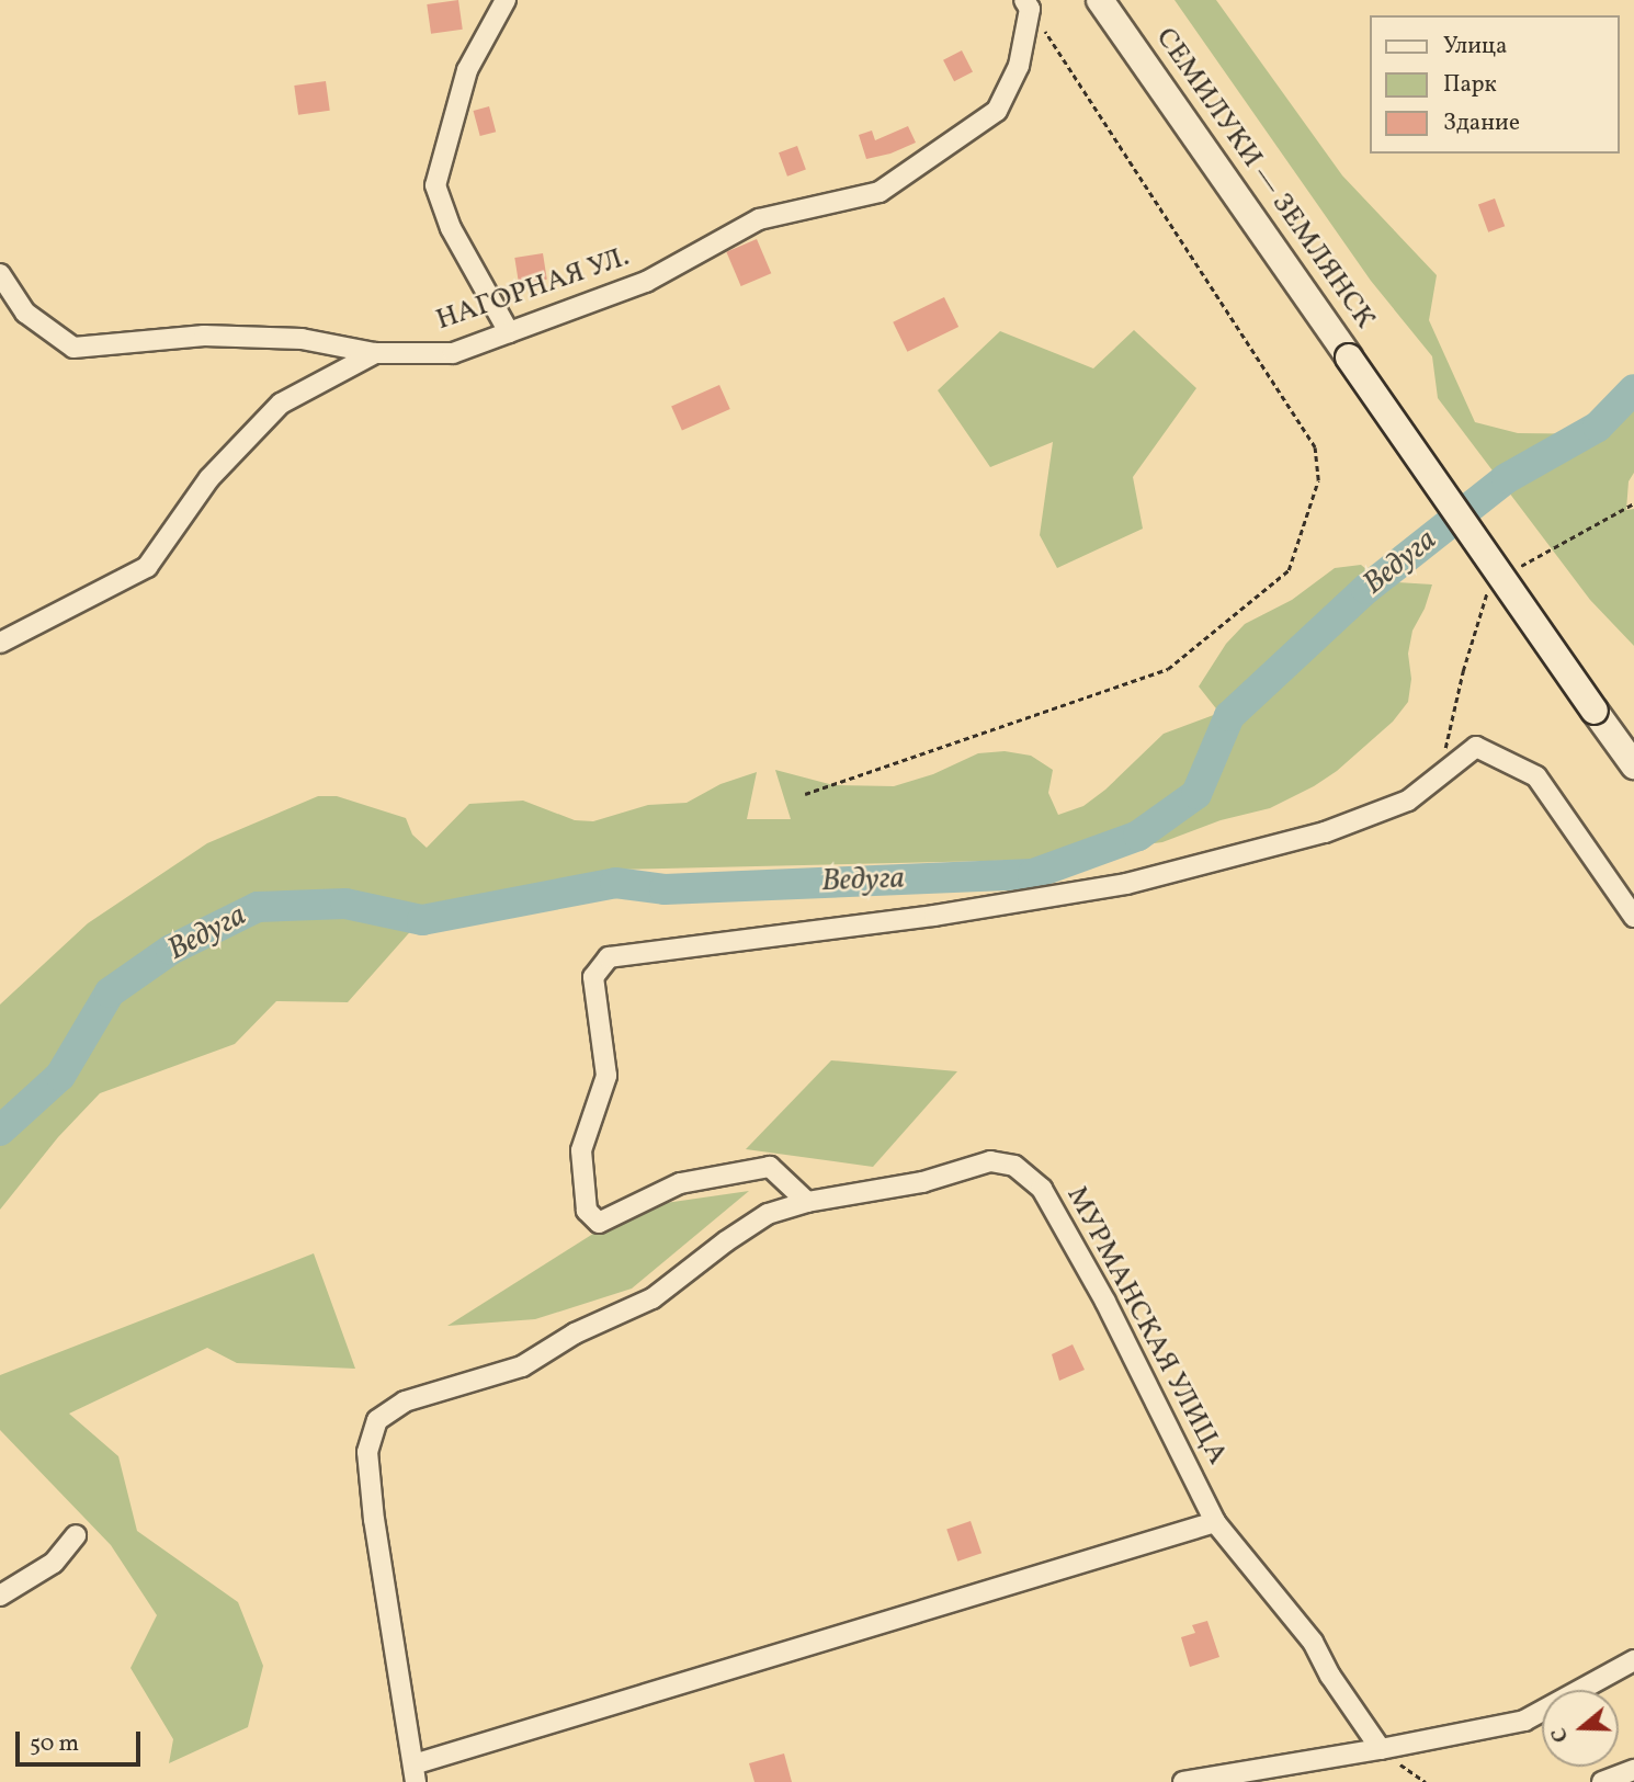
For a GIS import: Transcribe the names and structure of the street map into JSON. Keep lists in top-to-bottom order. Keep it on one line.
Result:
{"streets":{"main road":["СЕМИЛУКИ — ЗЕМЛЯНСК"],"street":["НАГОРНАЯ УЛ.","МУРМАНСКАЯ УЛИЦА"]},"water":["Ведуга"],"legend":["Улица","Парк","Здание"],"scale_bar":"50 m","north":"left"}
